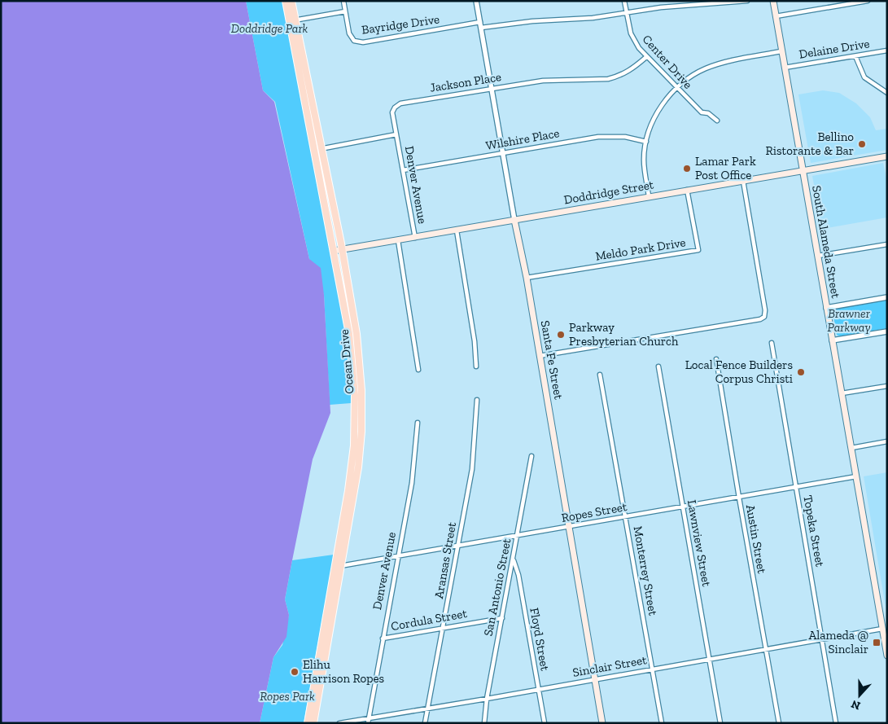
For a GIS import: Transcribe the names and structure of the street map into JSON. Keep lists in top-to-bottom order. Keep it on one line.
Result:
{"streets":{"main road":["Doddridge Street","South Alameda Street","Santa Fe Street","Ocean Drive"],"street":["Bayridge Drive","Delaine Drive","Center Drive","Jackson Place","Wilshire Place","Denver Avenue","Meldo Park Drive","Ropes Street","Topeka Street","Austin Street","Lawnview Street","Aransas Street","Monterrey Street","San Antonio Street","Cordula Street","Floyd Street","Sinclair Street"]},"crossings":[["Bayridge Drive","Center Drive"],["Bayridge Drive","Santa Fe Street"],["Delaine Drive","Center Drive"],["Delaine Drive","Wilshire Place"],["Delaine Drive","Doddridge Street"],["Delaine Drive","South Alameda Street"],["Center Drive","Jackson Place"],["Jackson Place","Denver Avenue"],["Jackson Place","Santa Fe Street"],["Wilshire Place","Denver Avenue"],["Wilshire Place","Santa Fe Street"],["Denver Avenue","Doddridge Street"],["Denver Avenue","Ropes Street"],["Denver Avenue","Cordula Street"],["Denver Avenue","Sinclair Street"],["Doddridge Street","South Alameda Street"],["Doddridge Street","Meldo Park Drive"],["Doddridge Street","Santa Fe Street"],["Doddridge Street","Ocean Drive"],["South Alameda Street","Ropes Street"],["South Alameda Street","Sinclair Street"],["Meldo Park Drive","Santa Fe Street"],["Santa Fe Street","Ropes Street"],["Santa Fe Street","Sinclair Street"],["Ocean Drive","Ropes Street"],["Ropes Street","Topeka Street"],["Ropes Street","Austin Street"],["Ropes Street","Lawnview Street"],["Ropes Street","Aransas Street"],["Ropes Street","Monterrey Street"],["Ropes Street","San Antonio Street"],["Topeka Street","Sinclair Street"],["Austin Street","Sinclair Street"],["Lawnview Street","Sinclair Street"],["Aransas Street","Cordula Street"],["Aransas Street","Sinclair Street"],["Monterrey Street","Sinclair Street"],["San Antonio Street","Cordula Street"],["San Antonio Street","Floyd Street"],["San Antonio Street","Sinclair Street"],["Floyd Street","Sinclair Street"]],"parks":["Doddridge Park","Brawner Parkway","Ropes Park"],"places":{"other":["Bellino Ristorante & Bar","Lamar Park Post Office","Parkway Presbyterian Church","Local Fence Builders Corpus Christi","Elihu Harrison Ropes"],"transit":["Alameda @ Sinclair"]},"north":"bottom"}
